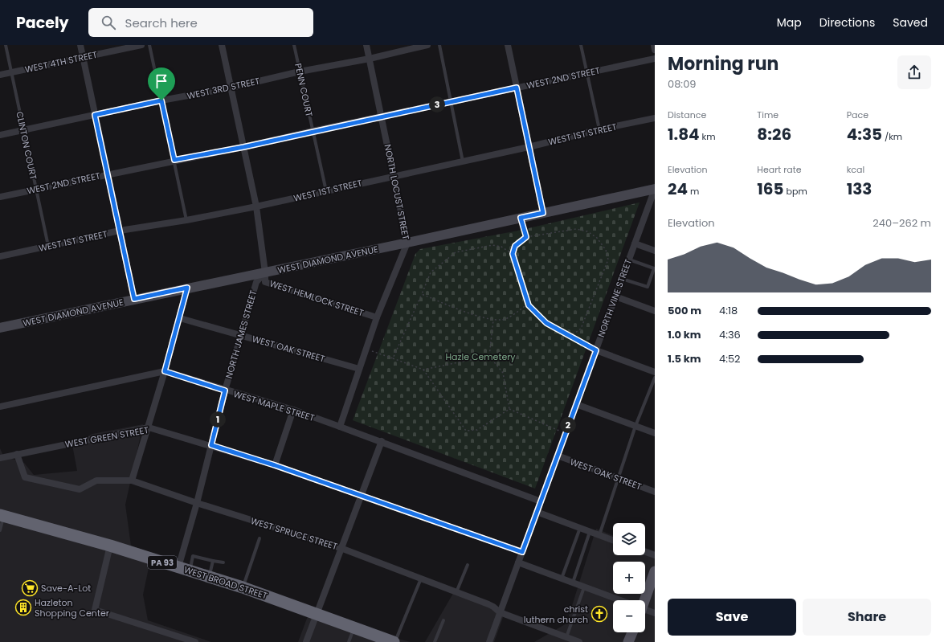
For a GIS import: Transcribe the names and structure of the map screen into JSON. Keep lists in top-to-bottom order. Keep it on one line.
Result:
{"streets":{"highway":["PA 93","WEST BROAD STREET"],"street":["WEST 4TH STREET","WEST 2ND STREET","WEST 3RD STREET","WEST 1ST STREET","NORTH LOCUST STREET","WEST DIAMOND AVENUE","WEST HEMLOCK STREET","NORTH VINE STREET","NORTH JAMES STREET","WEST OAK STREET","WEST MAPLE STREET","WEST GREEN STREET","WEST SPRUCE STREET"],"lane":["PENN COURT","CLINTON COURT"]},"crossings":[["WEST 4TH STREET","CLINTON COURT"],["WEST 2ND STREET","PENN COURT"],["WEST 2ND STREET","CLINTON COURT"],["WEST 2ND STREET","NORTH LOCUST STREET"],["WEST 3RD STREET","PENN COURT"],["WEST 3RD STREET","CLINTON COURT"],["WEST 3RD STREET","NORTH LOCUST STREET"],["PENN COURT","WEST 1ST STREET"],["WEST 1ST STREET","CLINTON COURT"],["WEST 1ST STREET","NORTH LOCUST STREET"],["NORTH LOCUST STREET","WEST DIAMOND AVENUE"],["NORTH LOCUST STREET","WEST HEMLOCK STREET"],["NORTH LOCUST STREET","WEST OAK STREET"],["NORTH LOCUST STREET","WEST MAPLE STREET"],["WEST DIAMOND AVENUE","WEST HEMLOCK STREET"],["WEST DIAMOND AVENUE","NORTH VINE STREET"],["WEST DIAMOND AVENUE","NORTH JAMES STREET"],["WEST HEMLOCK STREET","NORTH JAMES STREET"],["NORTH VINE STREET","WEST OAK STREET"],["NORTH VINE STREET","WEST MAPLE STREET"],["NORTH VINE STREET","WEST GREEN STREET"],["NORTH VINE STREET","WEST SPRUCE STREET"],["NORTH JAMES STREET","WEST OAK STREET"],["NORTH JAMES STREET","WEST MAPLE STREET"],["NORTH JAMES STREET","WEST GREEN STREET"],["NORTH JAMES STREET","WEST SPRUCE STREET"],["NORTH JAMES STREET","WEST BROAD STREET"],["WEST GREEN STREET","WEST SPRUCE STREET"]],"parks":["Hazle Cemetery"],"places":{"supermarket":["Save-A-Lot"],"building":["Hazleton Shopping Center"],"church":["christ luthern church"]},"page":{"header":"Pacely","search":"Search here","nav":["Map","Directions","Saved"],"heading":["Morning run","08:09"],"pins":["3","1","2"],"stats":[["Distance","1.84 km"],["Time","8:26"],["Pace","4:35 /km"],["Elevation","24 m"],["Heart rate","165 bpm"],["kcal","133"]],"chart":["Elevation","240–262 m"],"list":[{"name":"500 m","note":"4:18"},{"name":"1.0 km","note":"4:36"},{"name":"1.5 km","note":"4:52"}],"map_buttons":["+","−"],"buttons":["Save","Share"]}}
